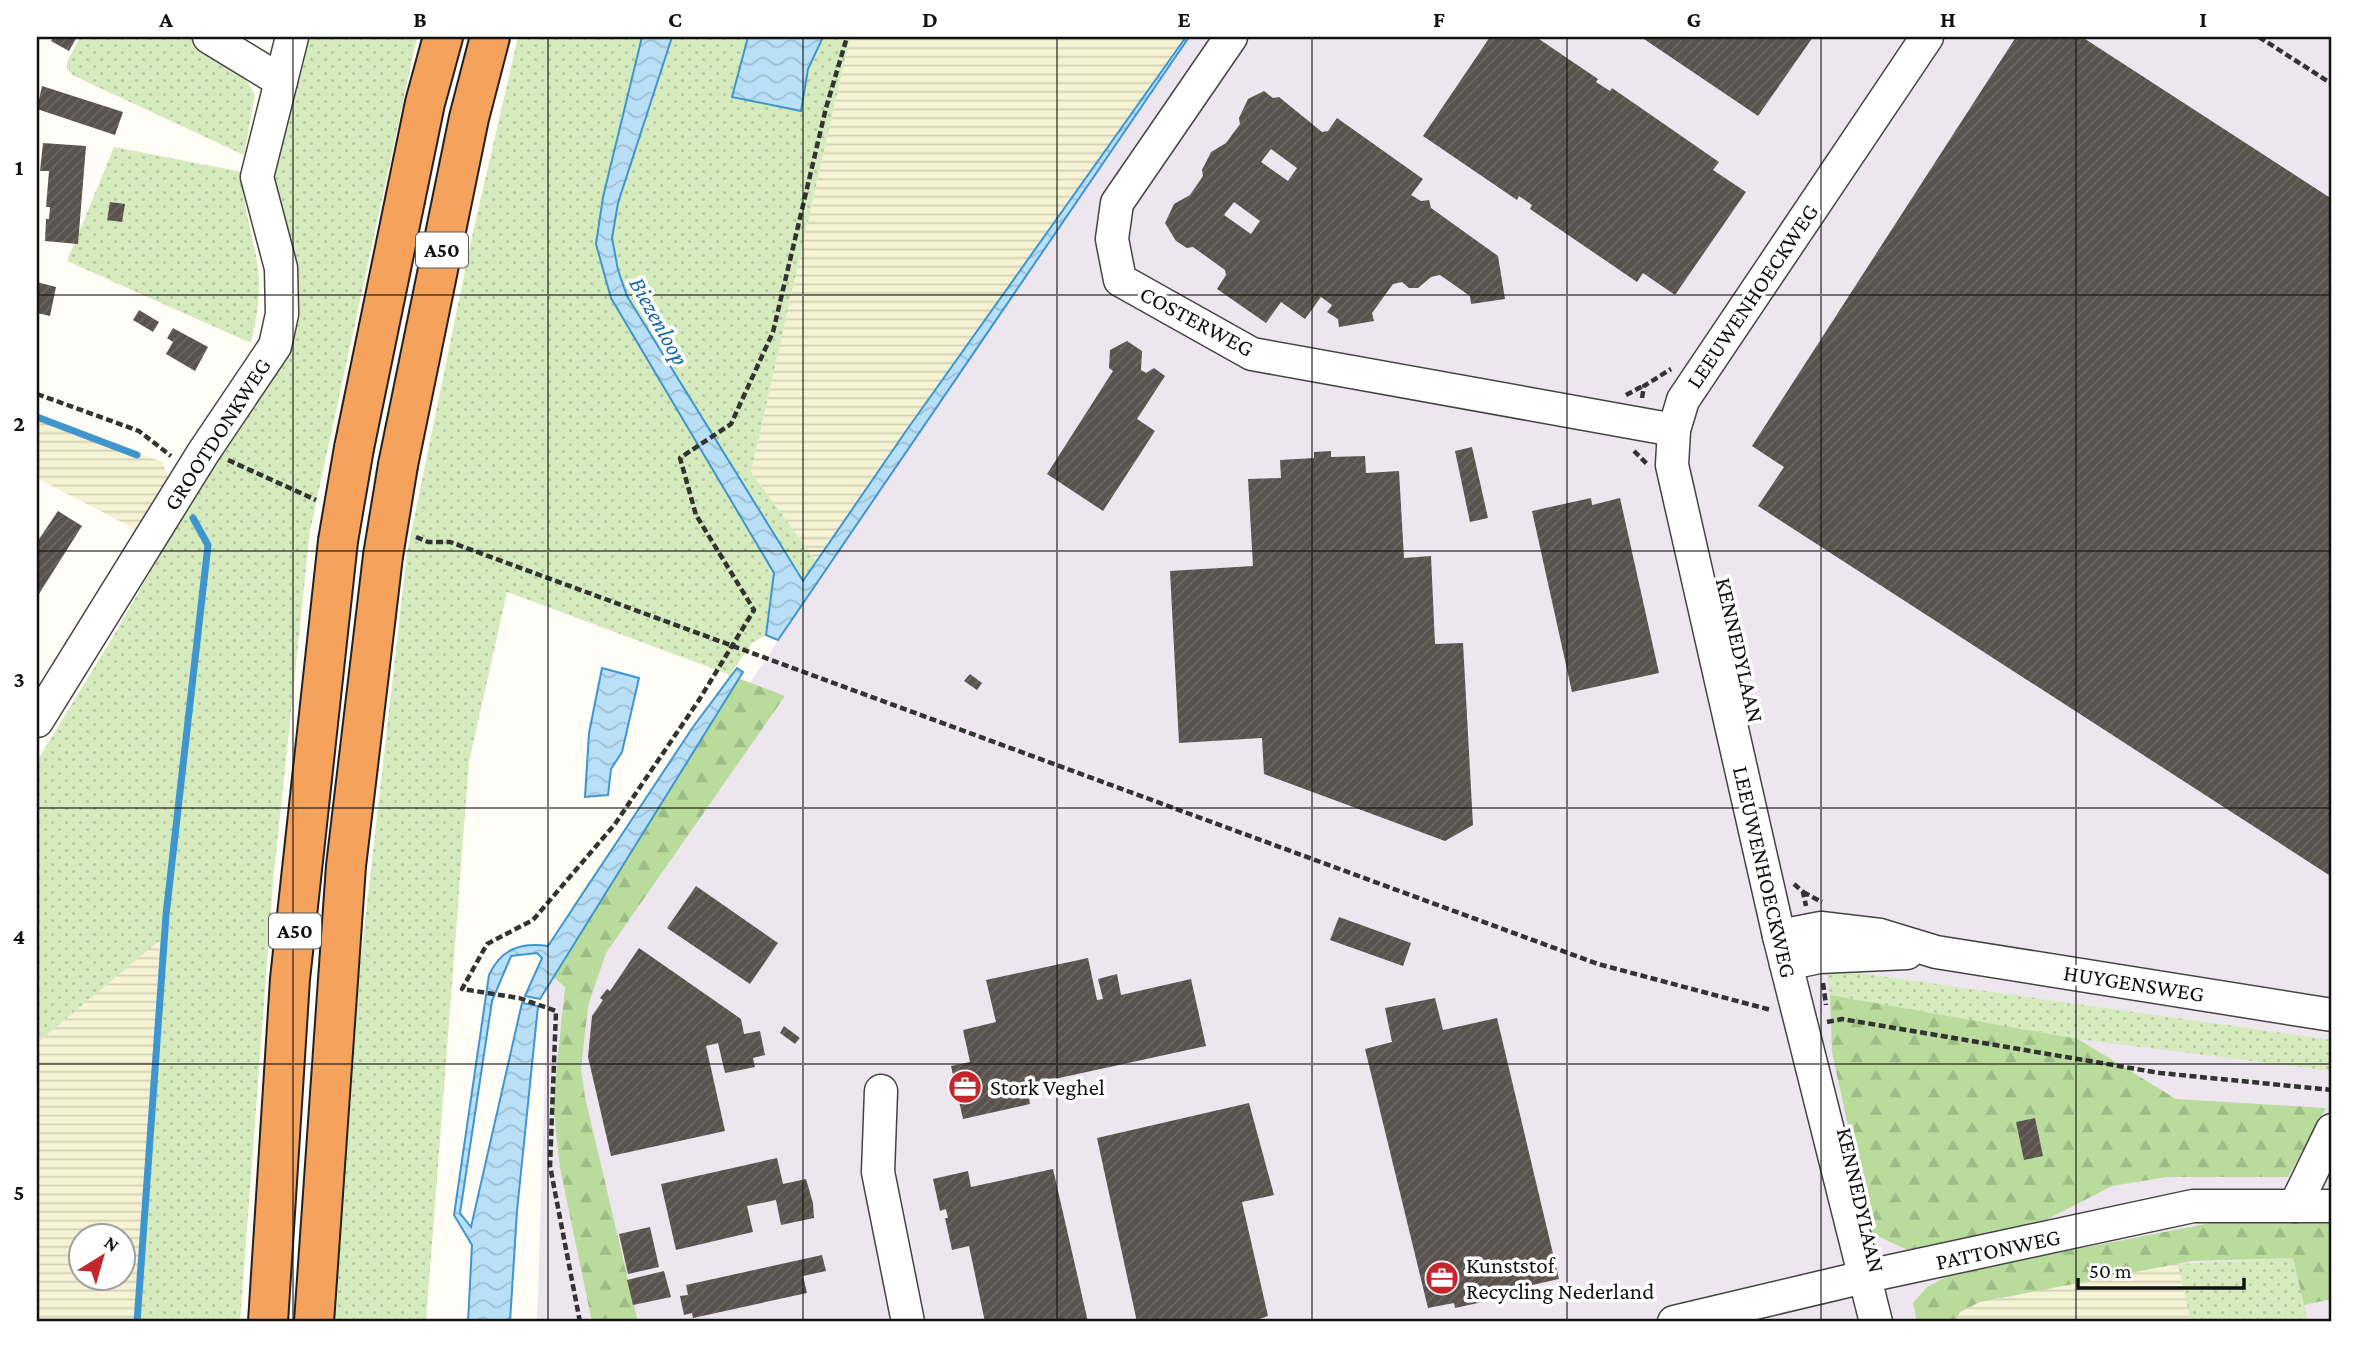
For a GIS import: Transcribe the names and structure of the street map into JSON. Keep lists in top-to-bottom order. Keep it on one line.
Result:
{"streets":{"highway":["A50"],"street":["LEEUWENHOECKWEG","COSTERWEG","GROOTDONKWEG","KENNEDYLAAN","HUYGENSWEG","PATTONWEG"]},"crossings":[["LEEUWENHOECKWEG","COSTERWEG"],["LEEUWENHOECKWEG","KENNEDYLAAN"],["LEEUWENHOECKWEG","HUYGENSWEG"],["LEEUWENHOECKWEG","PATTONWEG"],["KENNEDYLAAN","PATTONWEG"]],"water":["Biezenloop"],"places":{"office":["Stork Veghel","Kunststof Recycling Nederland"]},"scale_bar":"50 m","north":"top right","grid":{"columns":["A","B","C","D","E","F","G","H","I"],"rows":["1","2","3","4","5"]}}
